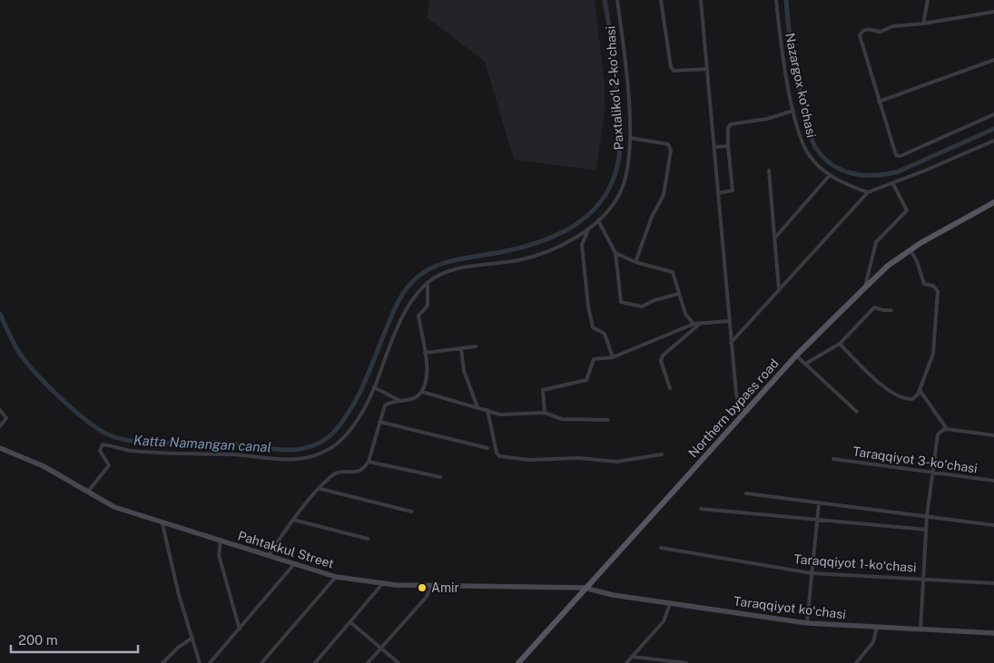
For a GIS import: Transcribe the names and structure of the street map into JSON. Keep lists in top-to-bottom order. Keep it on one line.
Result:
{"streets":{"main road":["Northern bypass road"],"street":["Nazargox koʻchasi","Paxtalikoʻl 2-koʻchasi","Taraqqiyot 3-koʻchasi","Pahtakkul Street","Taraqqiyot 1-koʻchasi","Taraqqiyot koʻchasi"]},"crossings":[["Northern bypass road","Pahtakkul Street"],["Northern bypass road","Taraqqiyot koʻchasi"],["Pahtakkul Street","Taraqqiyot koʻchasi"]],"water":["Katta Namangan canal"],"places":["Amir"],"scale_bar":"200 m"}
